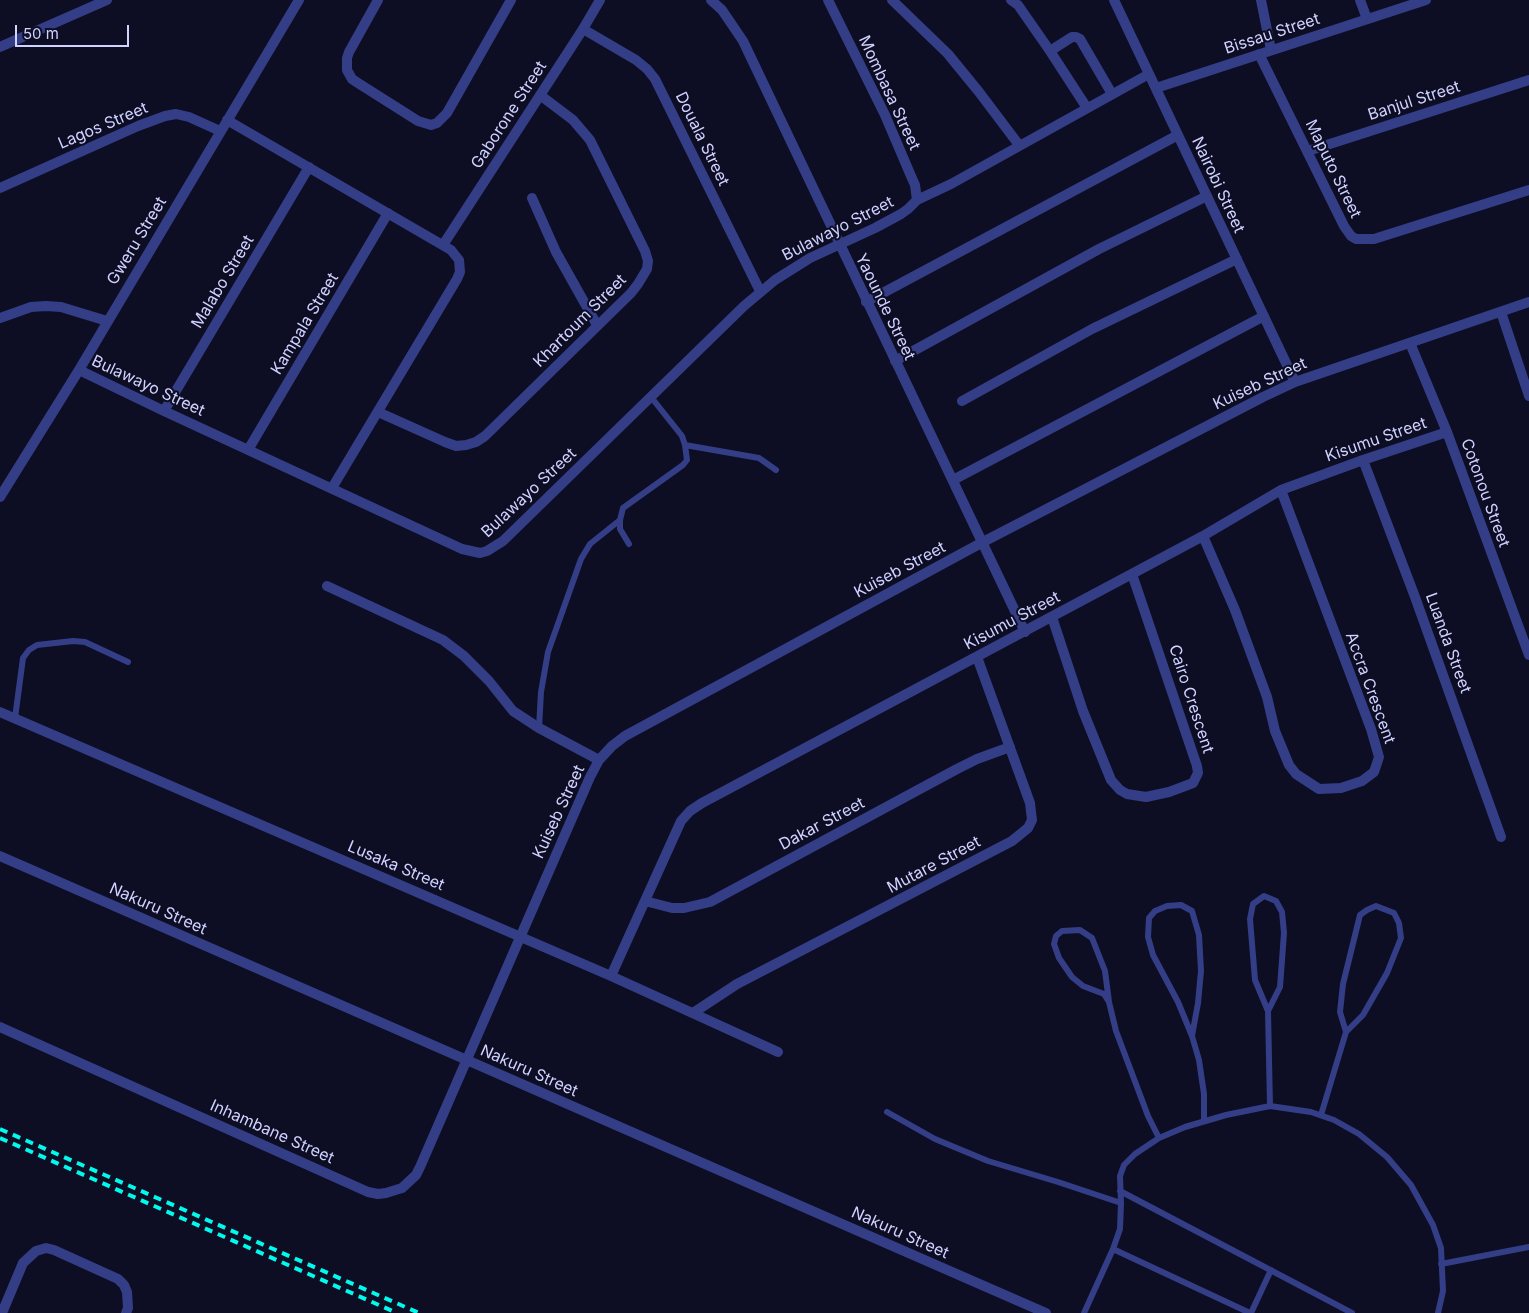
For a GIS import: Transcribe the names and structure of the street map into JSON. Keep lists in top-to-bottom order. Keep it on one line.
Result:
{"streets":{"street":["Bissau Street","Mombasa Street","Banjul Street","Gaborone Street","Lagos Street","Douala Street","Maputo Street","Nairobi Street","Bulawayo Street","Gweru Street","Malabo Street","Yaounde Street","Khartoum Street","Kampala Street","Kuiseb Street","Kisumu Street","Cotonou Street","Luanda Street","Accra Crescent","Cairo Crescent","Dakar Street","Mutare Street","Lusaka Street","Nakuru Street","Inhambane Street"]},"crossings":[["Bissau Street","Maputo Street"],["Bissau Street","Nairobi Street"],["Mombasa Street","Bulawayo Street"],["Banjul Street","Maputo Street"],["Gaborone Street","Douala Street"],["Gaborone Street","Khartoum Street"],["Lagos Street","Gweru Street"],["Douala Street","Bulawayo Street"],["Nairobi Street","Bulawayo Street"],["Nairobi Street","Kuiseb Street"],["Bulawayo Street","Gweru Street"],["Bulawayo Street","Malabo Street"],["Bulawayo Street","Yaounde Street"],["Bulawayo Street","Kampala Street"],["Yaounde Street","Kuiseb Street"],["Yaounde Street","Kisumu Street"],["Kuiseb Street","Cotonou Street"],["Kuiseb Street","Lusaka Street"],["Kuiseb Street","Nakuru Street"],["Kuiseb Street","Inhambane Street"],["Kisumu Street","Cotonou Street"],["Kisumu Street","Luanda Street"],["Kisumu Street","Accra Crescent"],["Kisumu Street","Cairo Crescent"],["Kisumu Street","Dakar Street"],["Kisumu Street","Mutare Street"],["Kisumu Street","Lusaka Street"],["Dakar Street","Mutare Street"],["Mutare Street","Lusaka Street"],["Nakuru Street","Inhambane Street"]],"scale_bar":"50 m"}
